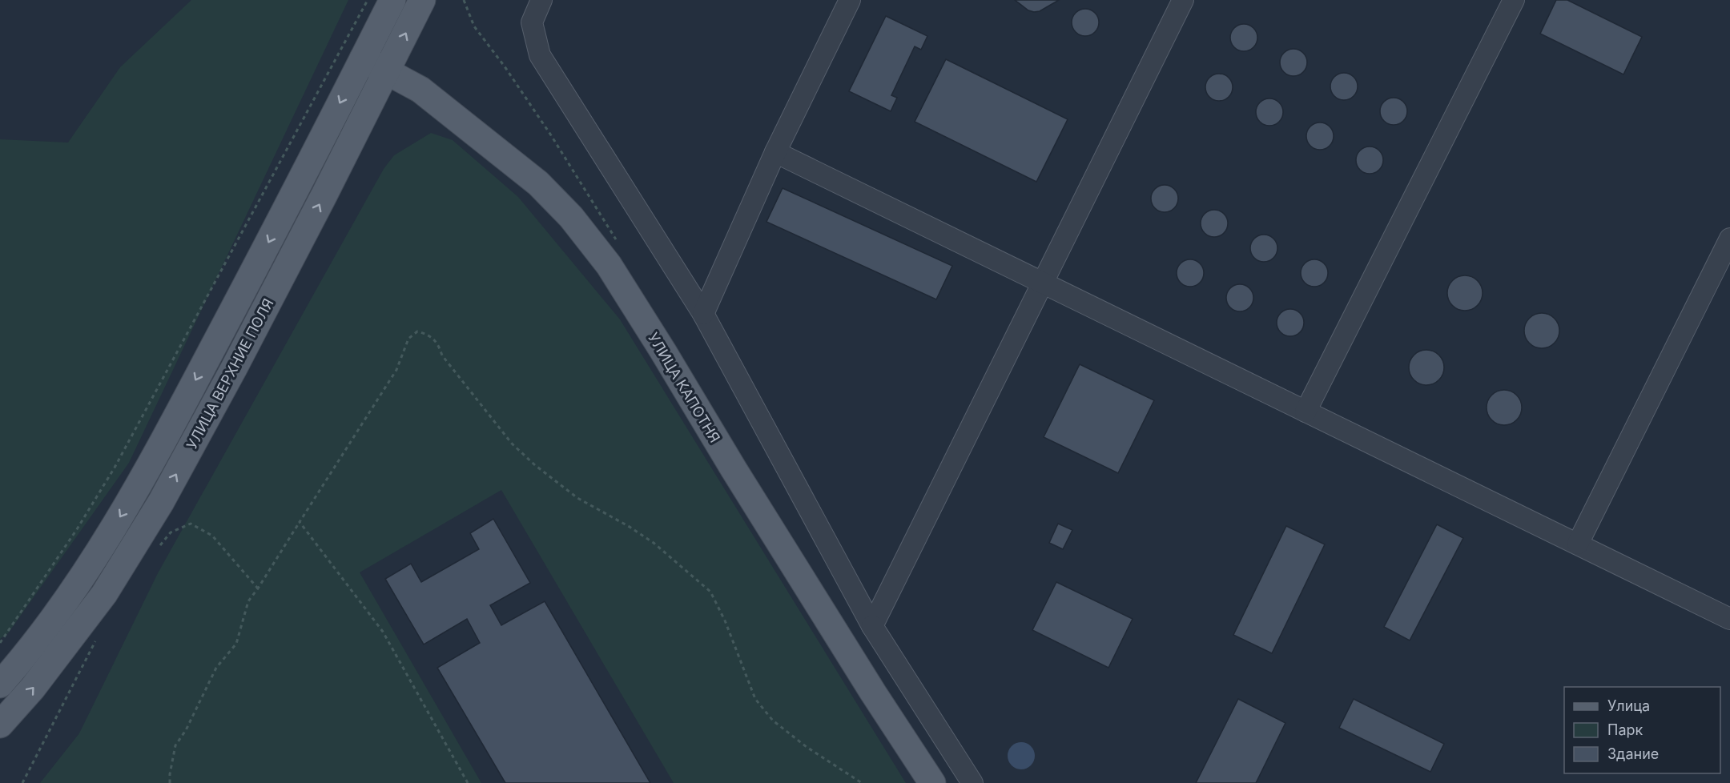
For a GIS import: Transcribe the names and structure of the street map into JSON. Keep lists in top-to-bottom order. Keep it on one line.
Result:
{"streets":{"main road":["УЛИЦА ВЕРХНИЕ ПОЛЯ","УЛИЦА КАПОТНЯ"]},"crossings":[["УЛИЦА ВЕРХНИЕ ПОЛЯ","УЛИЦА КАПОТНЯ"]],"legend":["Улица","Парк","Здание"]}
